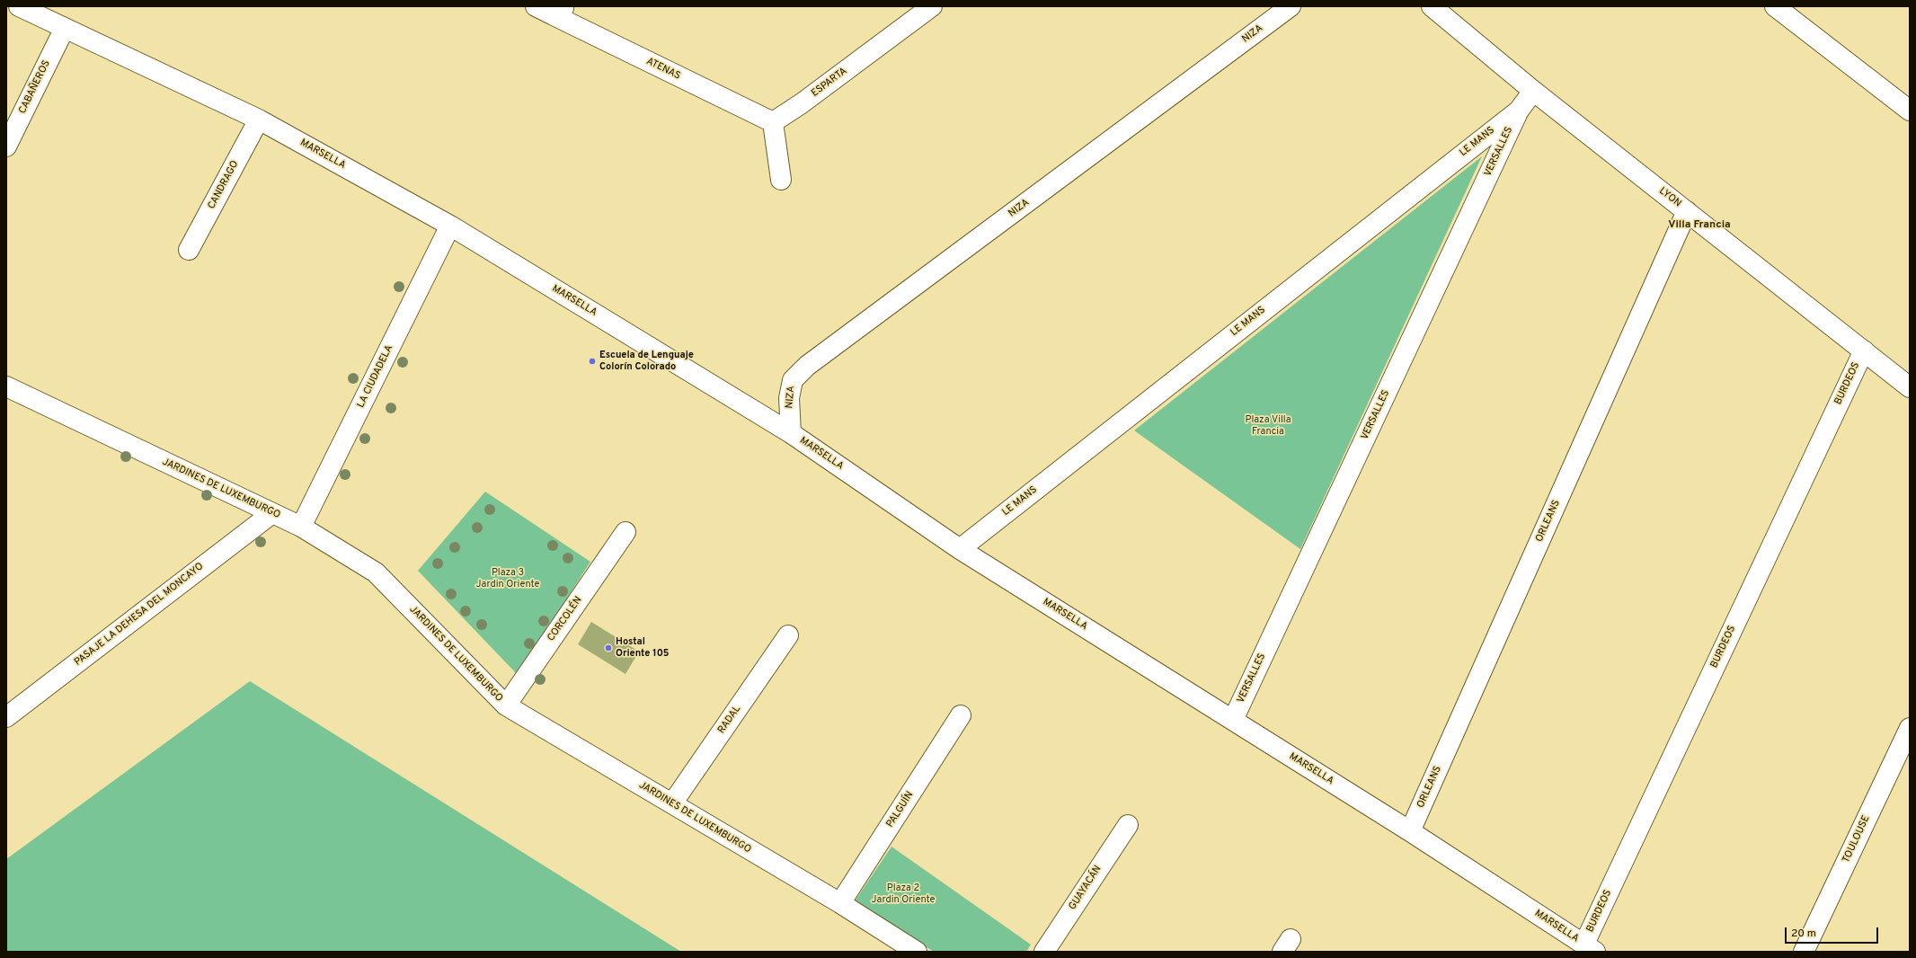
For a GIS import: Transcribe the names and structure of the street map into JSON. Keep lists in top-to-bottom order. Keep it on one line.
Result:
{"streets":{"street":["NIZA","ATENAS","ESPARTA","CABAÑEROS","LE MANS","VERSALLES","MARSELLA","CANDRAGO","LYON","LA CIUDADELA","BURDEOS","JARDINES DE LUXEMBURGO","ORLEANS","PASAJE LA DEHESA DEL MONCAYO","CORCOLÉN","RADAL","PALGUÍN","TOULOUSE","GUAYACÁN"]},"crossings":[["NIZA","MARSELLA"],["ATENAS","ESPARTA"],["CABAÑEROS","MARSELLA"],["LE MANS","VERSALLES"],["LE MANS","MARSELLA"],["LE MANS","LYON"],["VERSALLES","MARSELLA"],["MARSELLA","CANDRAGO"],["MARSELLA","LA CIUDADELA"],["MARSELLA","BURDEOS"],["MARSELLA","ORLEANS"],["LYON","BURDEOS"],["LYON","ORLEANS"],["LA CIUDADELA","JARDINES DE LUXEMBURGO"],["JARDINES DE LUXEMBURGO","PASAJE LA DEHESA DEL MONCAYO"],["JARDINES DE LUXEMBURGO","CORCOLÉN"],["JARDINES DE LUXEMBURGO","RADAL"],["JARDINES DE LUXEMBURGO","PALGUÍN"]],"districts":["Villa Francia"],"parks":["Plaza Villa Francia","Plaza 3 Jardin Oriente","Plaza 2 Jardin Oriente"],"places":["Escuela de Lenguaje Colorín Colorado","Hostal Oriente 105"],"scale_bar":"20 m"}
